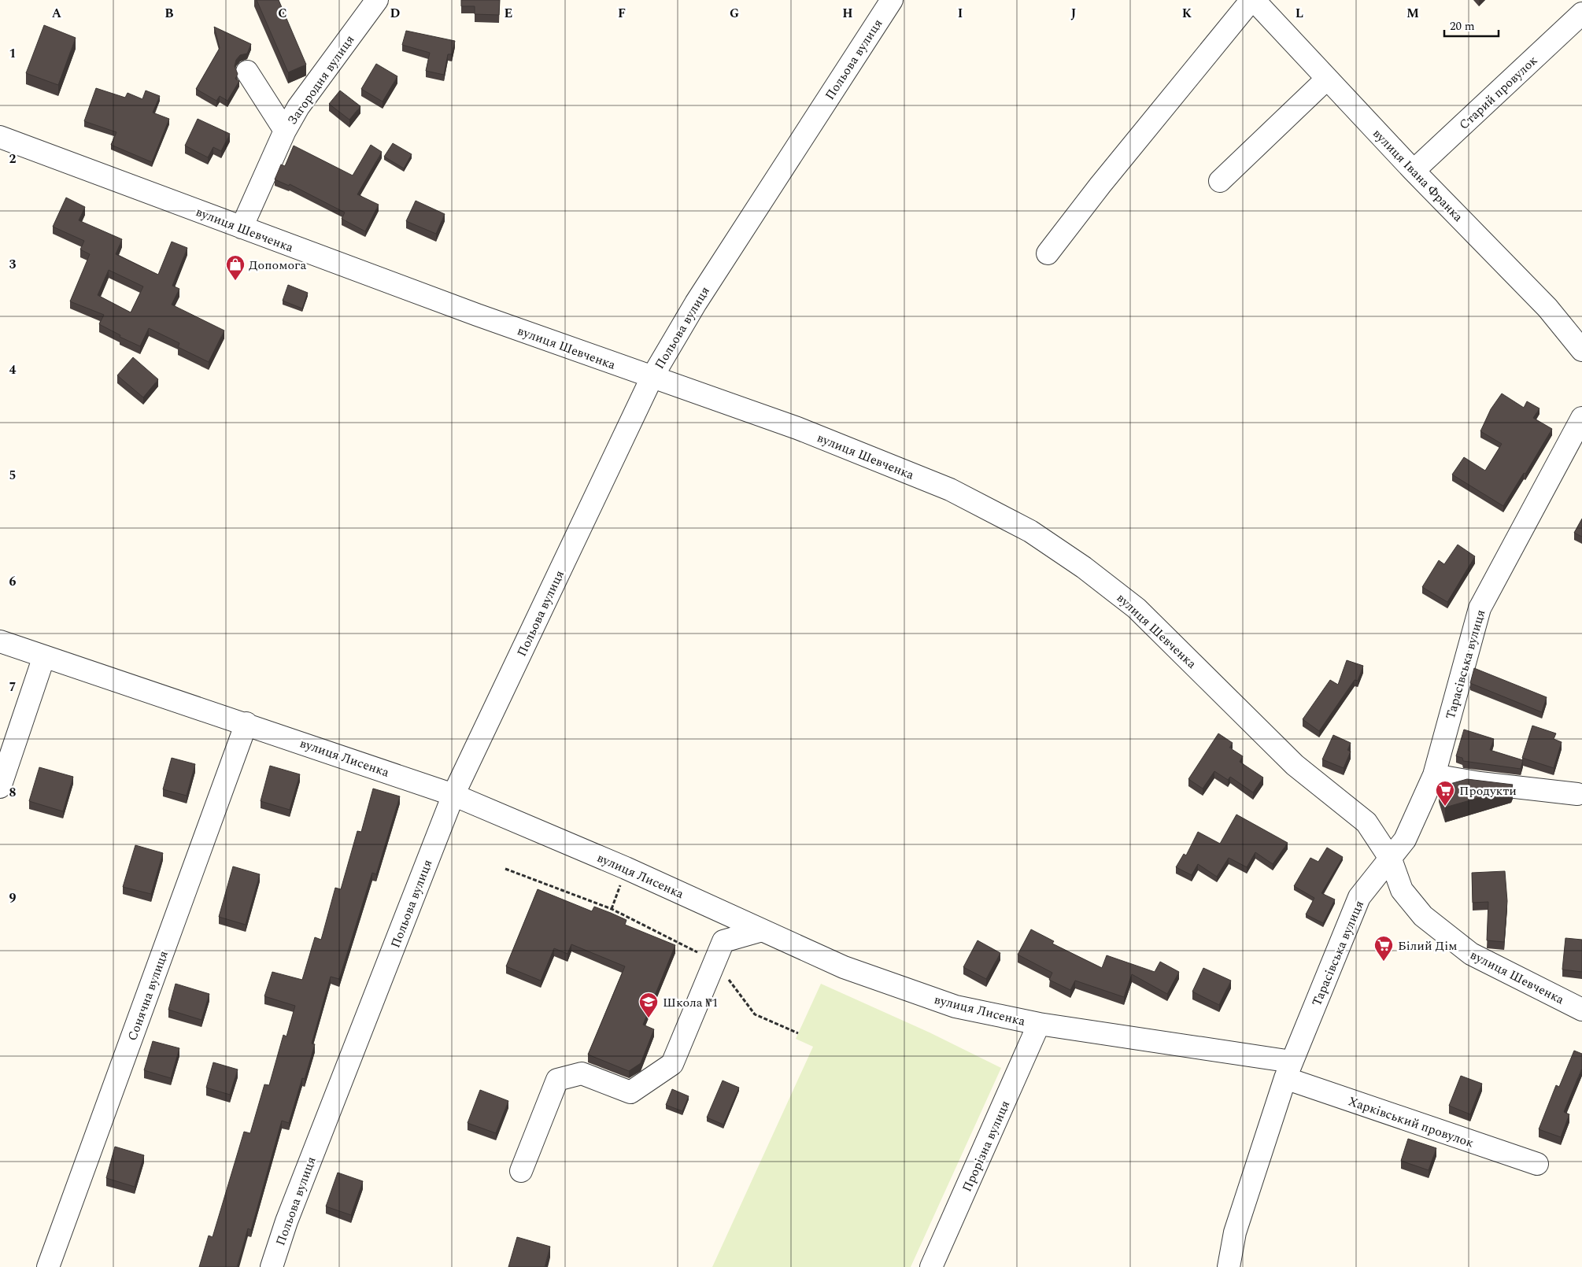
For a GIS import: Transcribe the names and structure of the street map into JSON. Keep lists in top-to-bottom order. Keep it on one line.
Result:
{"streets":{"street":["Польова вулиця","Загородня вулиця","Старий провулок","вулиця Івана Франка","вулиця Шевченка","Тарасівська вулиця","вулиця Лисенка","Сонячна вулиця","Харківський провулок","Прорізна вулиця"]},"crossings":[["Польова вулиця","вулиця Шевченка"],["Польова вулиця","вулиця Лисенка"],["Загородня вулиця","вулиця Шевченка"],["Старий провулок","вулиця Івана Франка"],["вулиця Шевченка","Тарасівська вулиця"],["Тарасівська вулиця","вулиця Лисенка"],["Тарасівська вулиця","Харківський провулок"],["вулиця Лисенка","Сонячна вулиця"],["вулиця Лисенка","Харківський провулок"],["вулиця Лисенка","Прорізна вулиця"]],"places":{"shop":["Допомога"],"supermarket":["Продукти","Білий Дім"],"school or university":["Школа №1"]},"scale_bar":"20 m","grid":{"columns":["A","B","C","D","E","F","G","H","I","J","K","L","M"],"rows":["1","2","3","4","5","6","7","8","9"]}}
